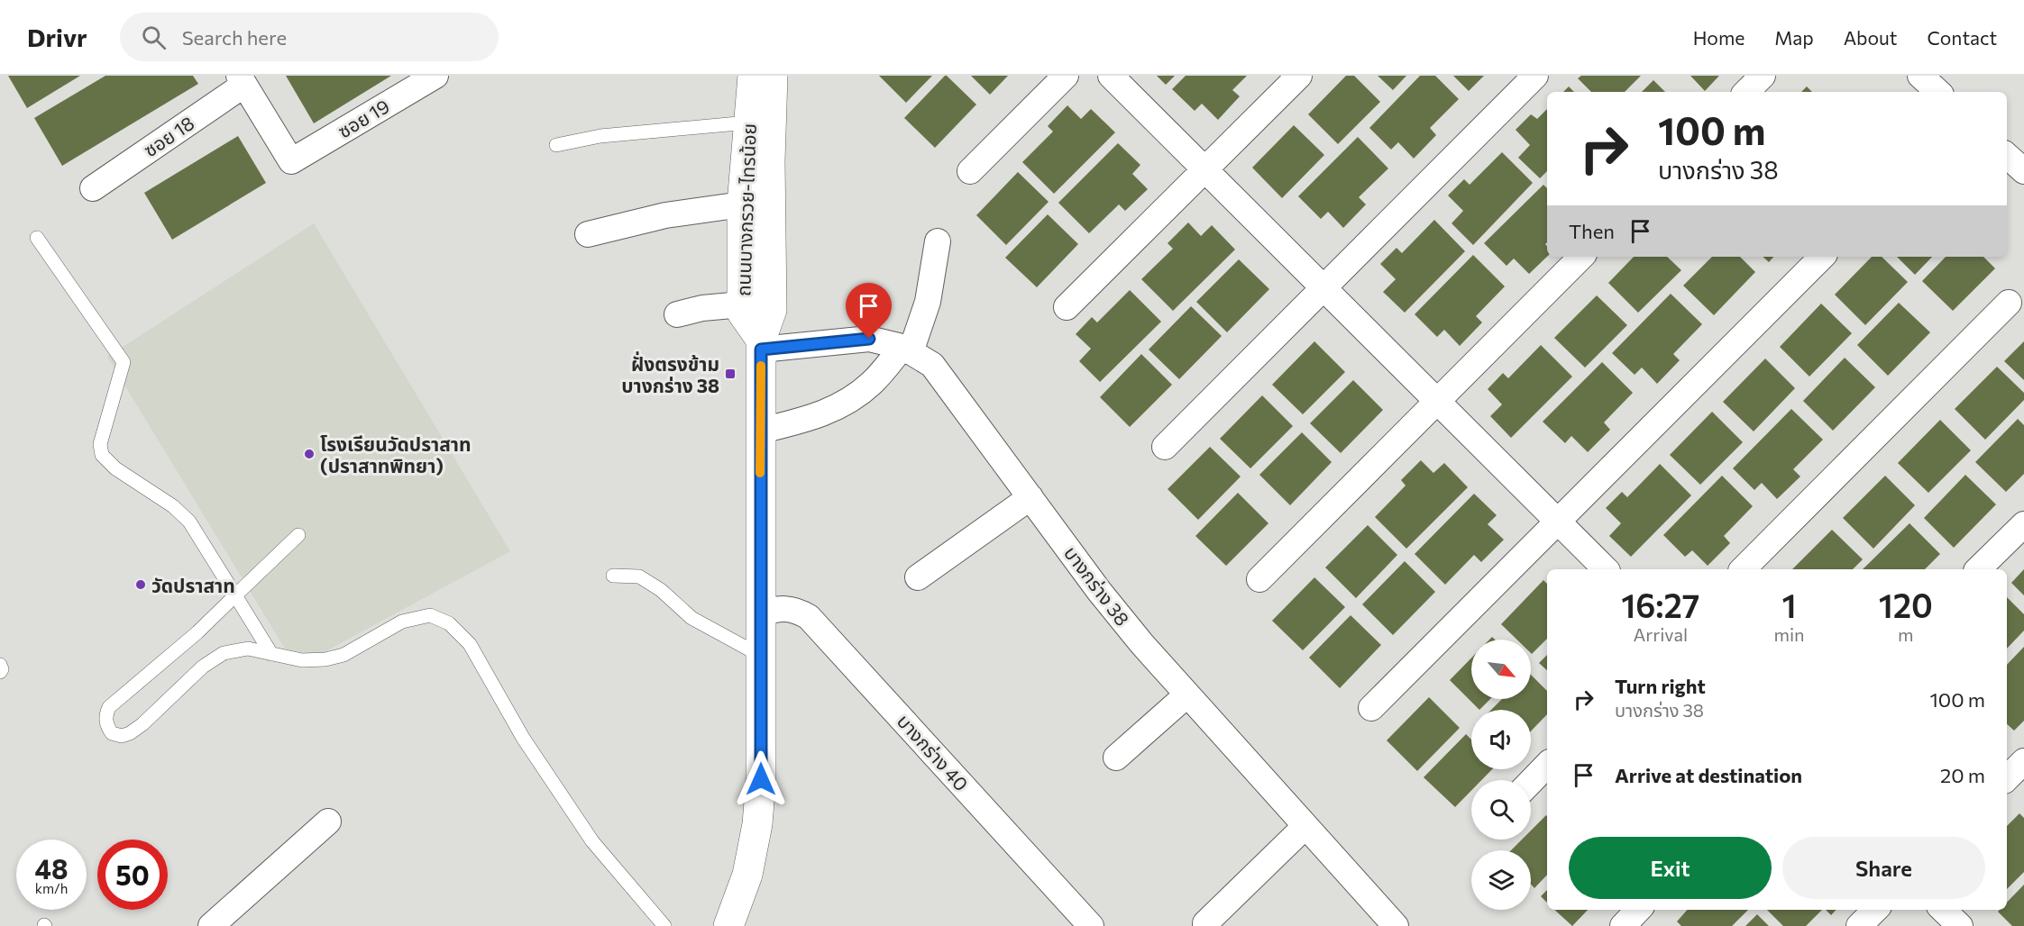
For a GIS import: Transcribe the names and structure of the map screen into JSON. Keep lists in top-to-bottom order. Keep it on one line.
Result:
{"streets":{"main road":["ถนนบางกรวย-ไทรน้อย"],"street":["ซอย 19","ซอย 18","บางกร่าง 38","บางกร่าง 40"]},"crossings":[["ซอย 19","ซอย 18"],["ถนนบางกรวย-ไทรน้อย","บางกร่าง 38"],["ถนนบางกรวย-ไทรน้อย","บางกร่าง 40"]],"places":{"transit":["ฝั่งตรงข้าม บางกร่าง 38"],"other":["โรงเรียนวัดปราสาท (ปราสาทพิทยา)","วัดปราสาท"]},"north":"bottom right","page":{"header":"Drivr","search":"Search here","nav":["Home","Map","About","Contact"],"turn":["100 m","บางกร่าง 38"],"then":"Then","eta":["16:27","Arrival","1","min","120","m"],"list":[{"name":"Turn right","note":"บางกร่าง 38","value":"100 m"},{"name":"Arrive at destination","value":"20 m"}],"buttons":["Exit","Share"],"speed":"48 km/h","limit":"50"}}
